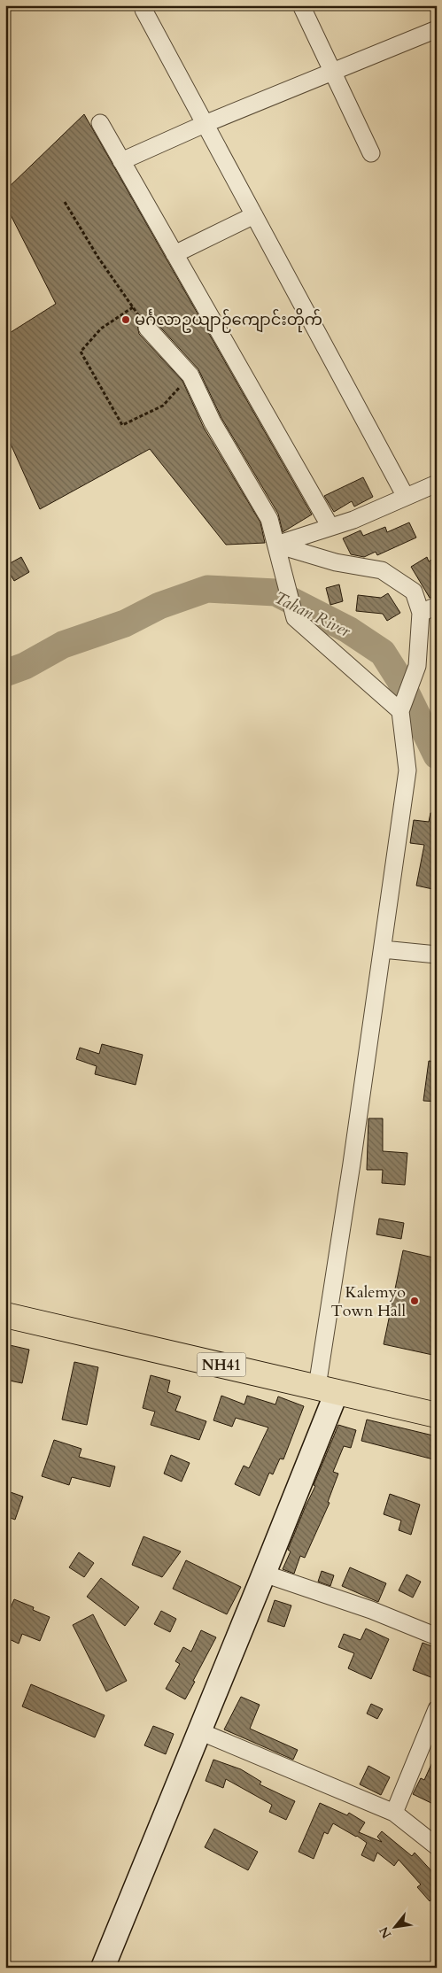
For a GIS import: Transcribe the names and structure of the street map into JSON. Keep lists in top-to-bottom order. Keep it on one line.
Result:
{"streets":{"highway":["NH41"]},"water":["Tahan River"],"places":["မင်္ဂလာဥယျာဉ်ကျောင်းတိုက်","Kalemyo Town Hall"],"north":"bottom left"}
